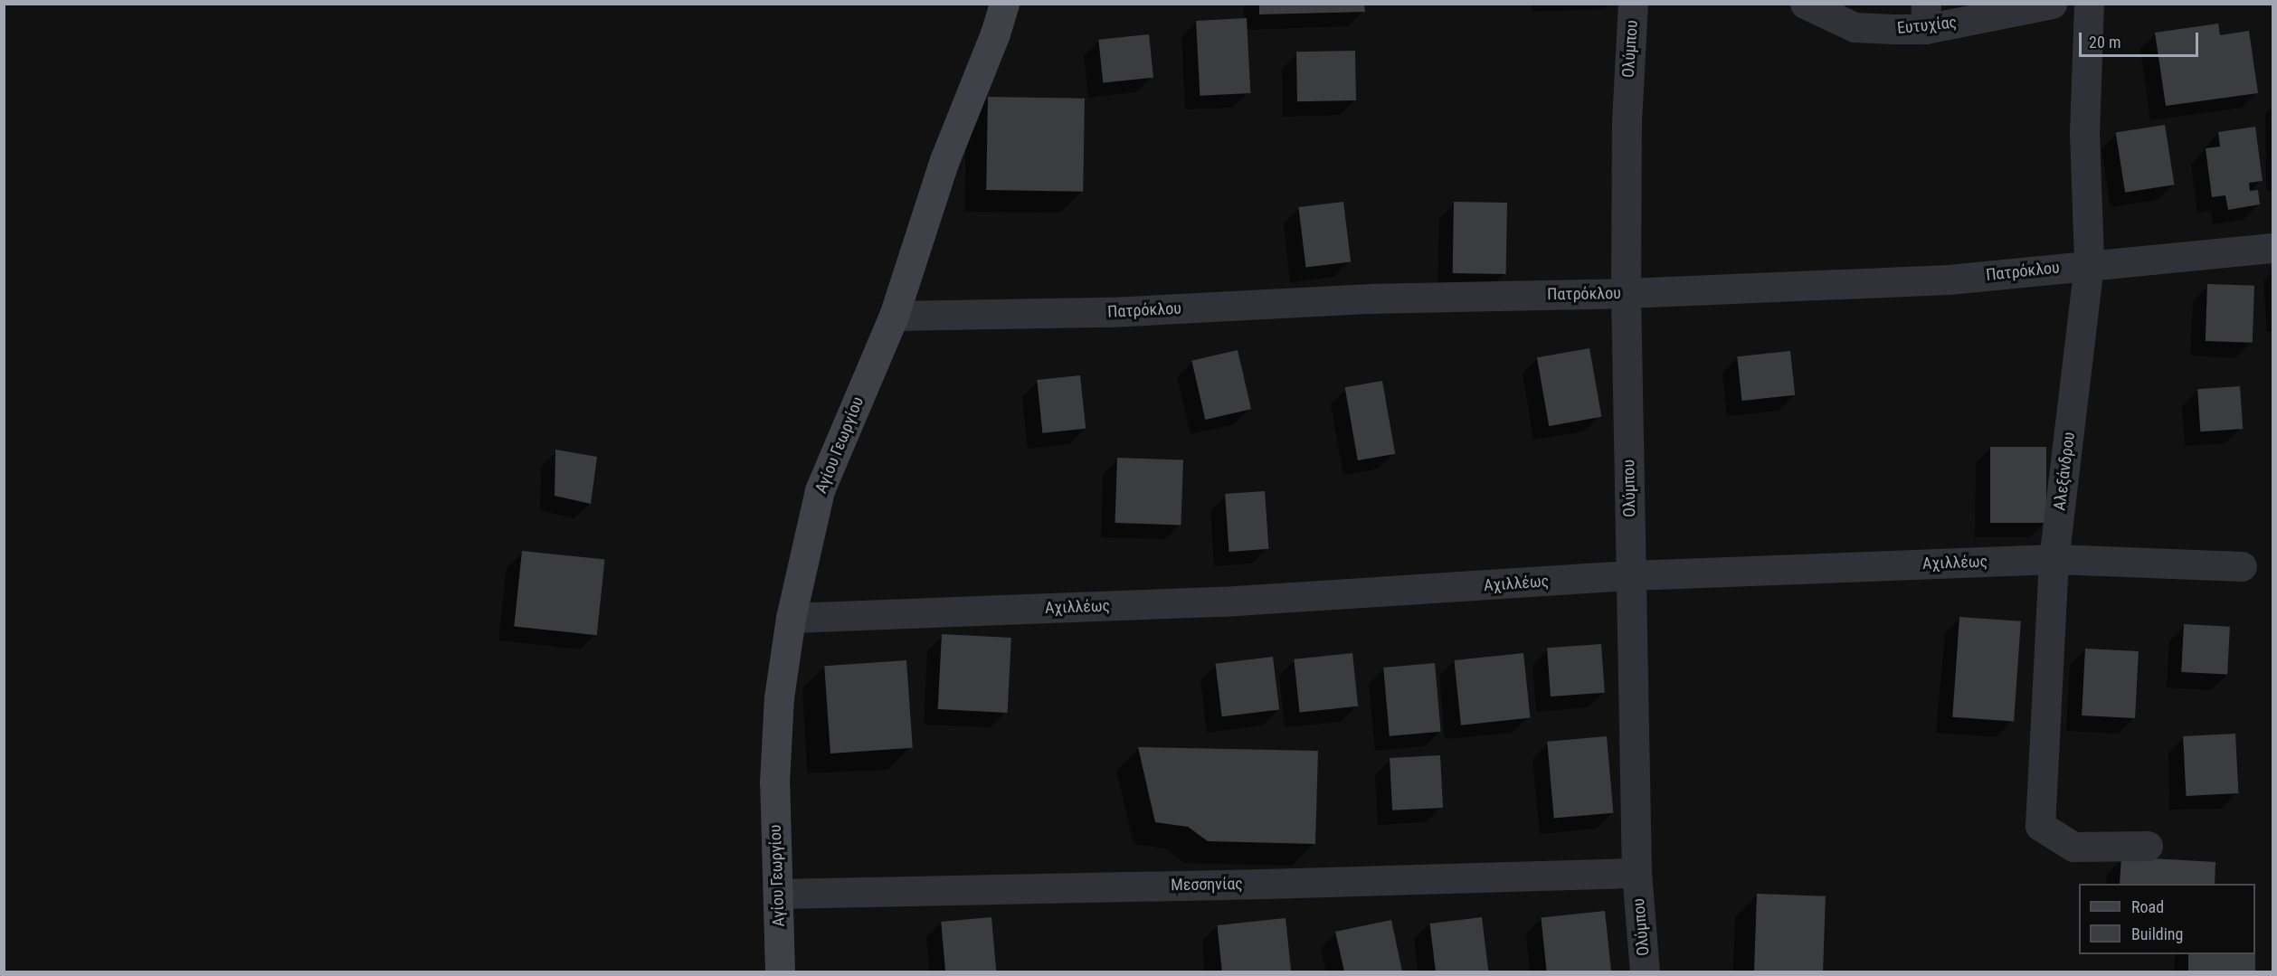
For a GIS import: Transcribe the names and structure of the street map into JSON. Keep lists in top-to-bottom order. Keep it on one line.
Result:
{"streets":{"street":["Ευτυχίας","Ολύμπου","Πατρόκλου","Αγίου Γεωργίου","Αλεξάνδρου","Αχιλλέως","Μεσσηνίας"]},"crossings":[["Ολύμπου","Πατρόκλου"],["Ολύμπου","Αχιλλέως"],["Ολύμπου","Μεσσηνίας"],["Πατρόκλου","Αγίου Γεωργίου"],["Πατρόκλου","Αλεξάνδρου"],["Αγίου Γεωργίου","Αχιλλέως"],["Αγίου Γεωργίου","Μεσσηνίας"],["Αλεξάνδρου","Αχιλλέως"]],"legend":["Road","Building"],"scale_bar":"20 m"}
